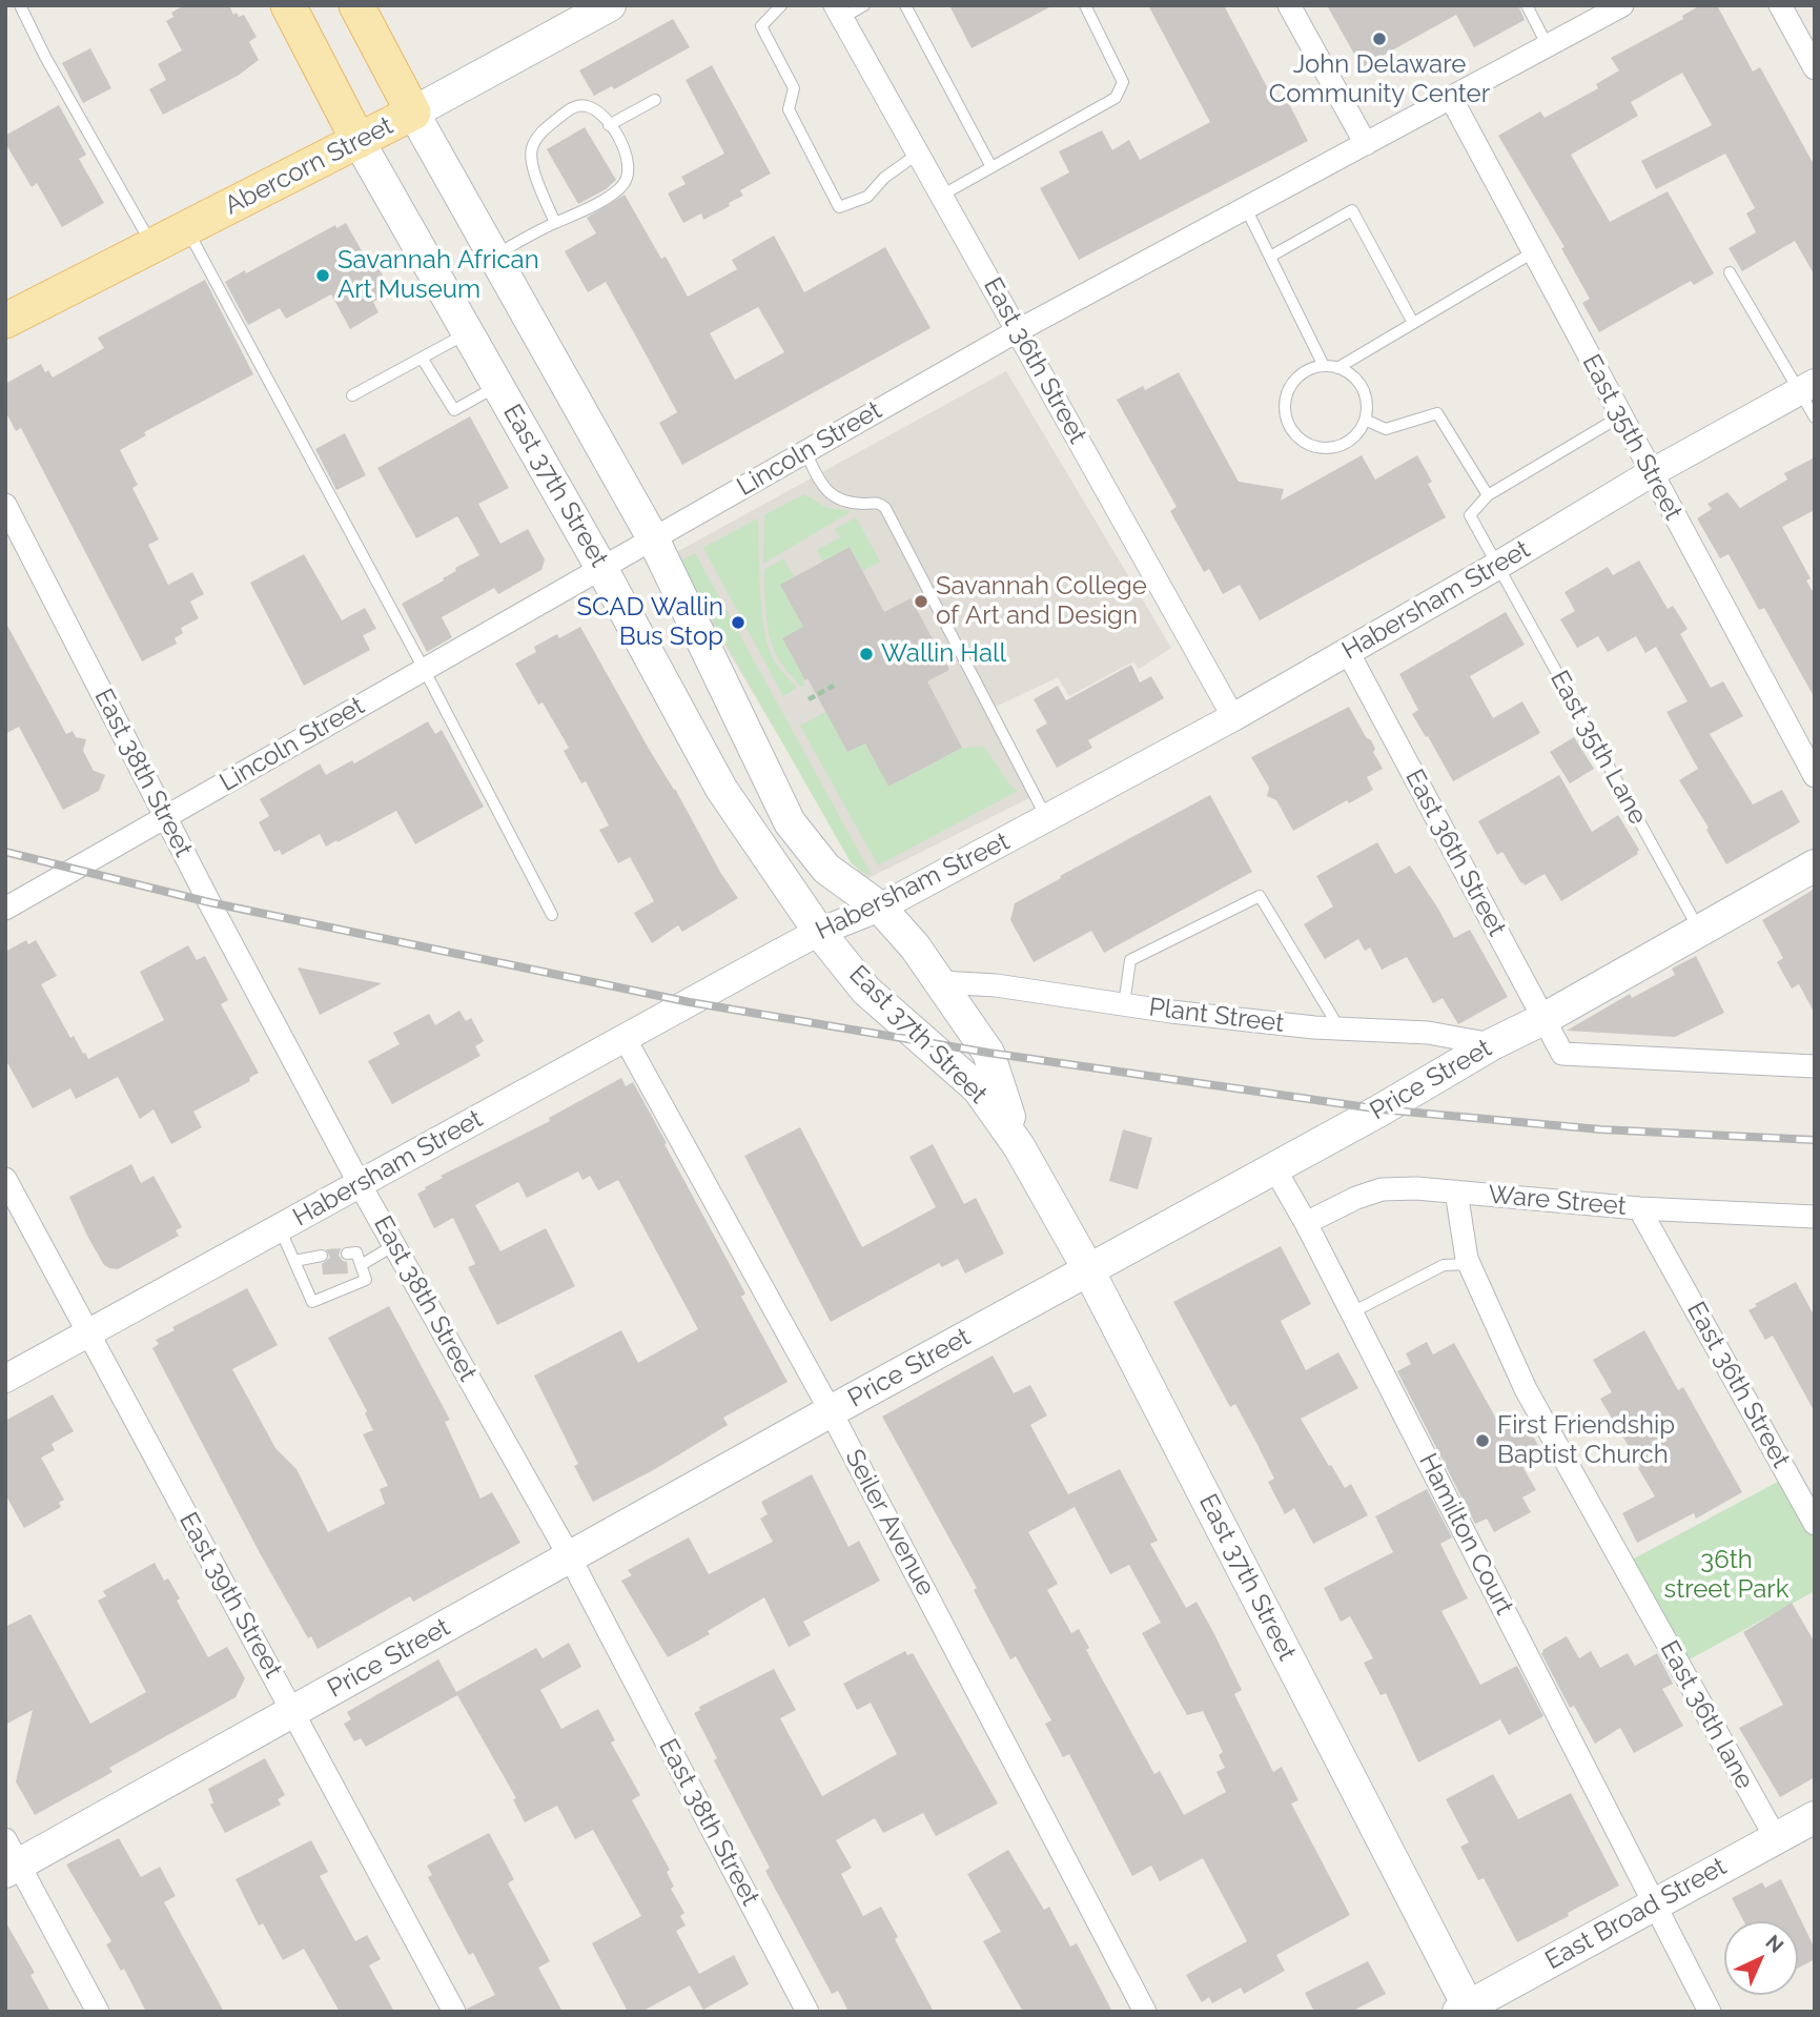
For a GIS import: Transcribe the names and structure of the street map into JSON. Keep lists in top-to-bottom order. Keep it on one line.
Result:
{"streets":{"main road":["Abercorn Street","East 37th Street","Price Street","East Broad Street"],"street":["East 36th Street","East 35th Street","Lincoln Street","Habersham Street","East 38th Street","Plant Street","Ware Street","Seiler Avenue","Hamilton Court","East 39th Street","East 36th lane"],"lane":["East 35th Lane"]},"crossings":[["Abercorn Street","East 37th Street"],["East 36th Street","Lincoln Street"],["East 36th Street","Habersham Street"],["East 36th Street","Price Street"],["East 36th Street","Ware Street"],["East 35th Street","Lincoln Street"],["East 35th Street","Habersham Street"],["Lincoln Street","East 37th Street"],["Lincoln Street","East 38th Street"],["East 37th Street","Habersham Street"],["East 37th Street","Plant Street"],["East 37th Street","Price Street"],["East 37th Street","East Broad Street"],["Habersham Street","East 35th Lane"],["Habersham Street","East 38th Street"],["Habersham Street","Seiler Avenue"],["Habersham Street","East 39th Street"],["East 35th Lane","Price Street"],["East 38th Street","Price Street"],["Plant Street","Price Street"],["Price Street","Seiler Avenue"],["Price Street","Hamilton Court"],["Price Street","East 39th Street"],["Ware Street","Hamilton Court"],["Ware Street","East 36th lane"],["Hamilton Court","East Broad Street"],["East 36th lane","East Broad Street"]],"parks":["36th street Park"],"places":["John Delaware Community Center","Savannah African Art Museum","Savannah College of Art and Design","SCAD Wallin Bus Stop","Wallin Hall","First Friendship Baptist Church"],"north":"top right"}
